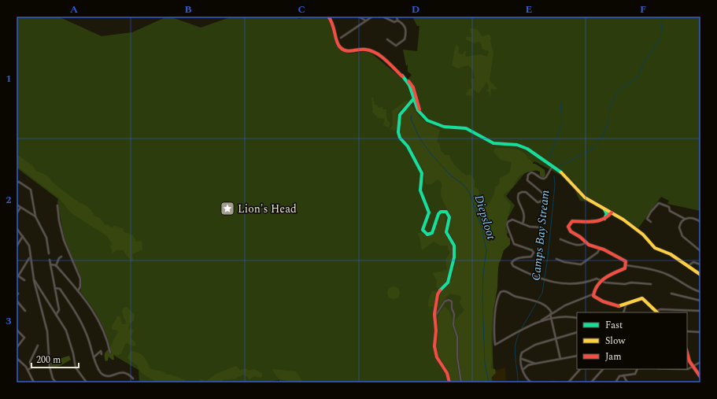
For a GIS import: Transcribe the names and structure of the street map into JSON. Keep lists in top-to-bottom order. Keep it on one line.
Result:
{"water":["Diepsloot","Camps Bay Stream"],"places":{"place":["Lion's Head"]},"legend":["Fast","Slow","Jam"],"scale_bar":"200 m","grid":{"columns":["A","B","C","D","E","F"],"rows":["1","2","3"]}}
